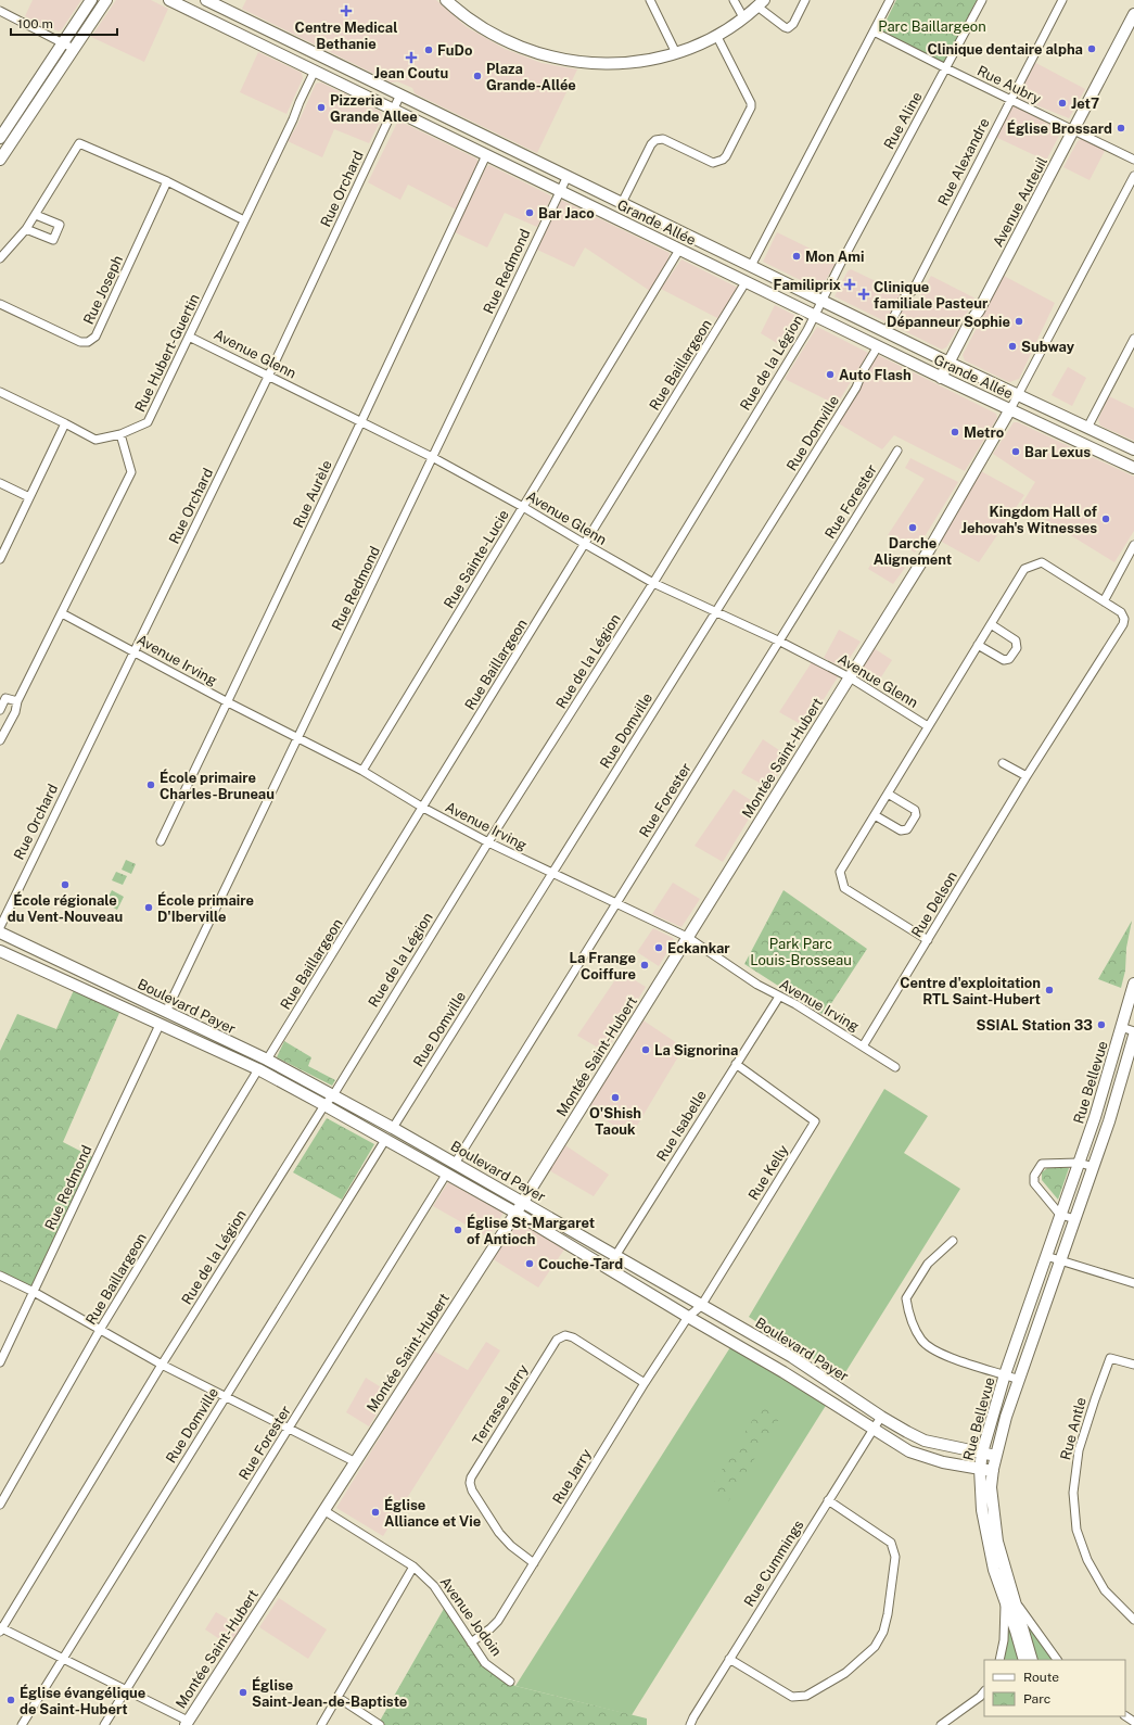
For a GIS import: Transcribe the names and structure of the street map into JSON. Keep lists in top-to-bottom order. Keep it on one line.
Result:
{"streets":{"street":["Rue Aubry","Rue Aline","Rue Alexandre","Rue Orchard","Avenue Auteuil","Grande Allée","Rue Redmond","Rue Joseph","Rue Hubert-Guertin","Avenue Glenn","Rue de la Légion","Rue Baillargeon","Rue Domville","Rue Aurèle","Rue Forester","Rue Sainte-Lucie","Avenue Irving","Montée Saint-Hubert","Rue Delson","Boulevard Payer","Rue Bellevue","Rue Isabelle","Rue Kelly","Terrasse Jarry","Rue Antle","Rue Jarry","Rue Cummings","Avenue Jodoin"]},"crossings":[["Rue Aubry","Rue Aline"],["Rue Aubry","Rue Alexandre"],["Rue Aubry","Avenue Auteuil"],["Rue Alexandre","Grande Allée"],["Rue Orchard","Grande Allée"],["Rue Orchard","Avenue Glenn"],["Rue Orchard","Avenue Irving"],["Avenue Auteuil","Grande Allée"],["Grande Allée","Rue Redmond"],["Grande Allée","Rue Hubert-Guertin"],["Grande Allée","Rue de la Légion"],["Grande Allée","Rue Baillargeon"],["Grande Allée","Rue Domville"],["Grande Allée","Rue Aurèle"],["Grande Allée","Rue Sainte-Lucie"],["Grande Allée","Montée Saint-Hubert"],["Rue Redmond","Avenue Glenn"],["Rue Redmond","Avenue Irving"],["Rue Redmond","Boulevard Payer"],["Rue Hubert-Guertin","Avenue Glenn"],["Avenue Glenn","Rue de la Légion"],["Avenue Glenn","Rue Baillargeon"],["Avenue Glenn","Rue Domville"],["Avenue Glenn","Rue Aurèle"],["Avenue Glenn","Rue Forester"],["Avenue Glenn","Rue Sainte-Lucie"],["Avenue Glenn","Montée Saint-Hubert"],["Rue de la Légion","Avenue Irving"],["Rue de la Légion","Boulevard Payer"],["Rue Baillargeon","Avenue Irving"],["Rue Baillargeon","Boulevard Payer"],["Rue Domville","Avenue Irving"],["Rue Domville","Boulevard Payer"],["Rue Aurèle","Avenue Irving"],["Rue Forester","Avenue Irving"],["Rue Forester","Boulevard Payer"],["Rue Sainte-Lucie","Avenue Irving"],["Avenue Irving","Montée Saint-Hubert"],["Avenue Irving","Rue Delson"],["Avenue Irving","Rue Isabelle"],["Montée Saint-Hubert","Boulevard Payer"],["Montée Saint-Hubert","Avenue Jodoin"],["Boulevard Payer","Rue Bellevue"],["Boulevard Payer","Rue Isabelle"],["Boulevard Payer","Rue Kelly"],["Boulevard Payer","Rue Jarry"],["Boulevard Payer","Rue Cummings"],["Rue Isabelle","Rue Kelly"],["Rue Kelly","Rue Jarry"],["Terrasse Jarry","Rue Jarry"],["Rue Jarry","Avenue Jodoin"]],"parks":["Parc Baillargeon","Park Parc Louis-Brosseau"],"places":{"health":["Centre Medical Bethanie","Jean Coutu","Familiprix","Clinique familiale Pasteur"],"other":["Clinique dentaire alpha","FuDo","Plaza Grande-Allée","Jet7","Pizzeria Grande Allee","Église Brossard","Bar Jaco","Mon Ami","Dépanneur Sophie","Subway","Auto Flash","Metro","Bar Lexus","Kingdom Hall of Jehovah's Witnesses","Darche Alignement","École primaire Charles-Bruneau","École régionale du Vent-Nouveau","École primaire D'Iberville","Eckankar","La Frange Coiffure","Centre d'exploitation RTL Saint-Hubert","SSIAL Station 33","La Signorina","O'Shish Taouk","Église St-Margaret of Antioch","Couche-Tard","Église Alliance et Vie","Église Saint-Jean-de-Baptiste","Église évangélique de Saint-Hubert"]},"legend":["Route","Parc"],"scale_bar":"100 m"}
